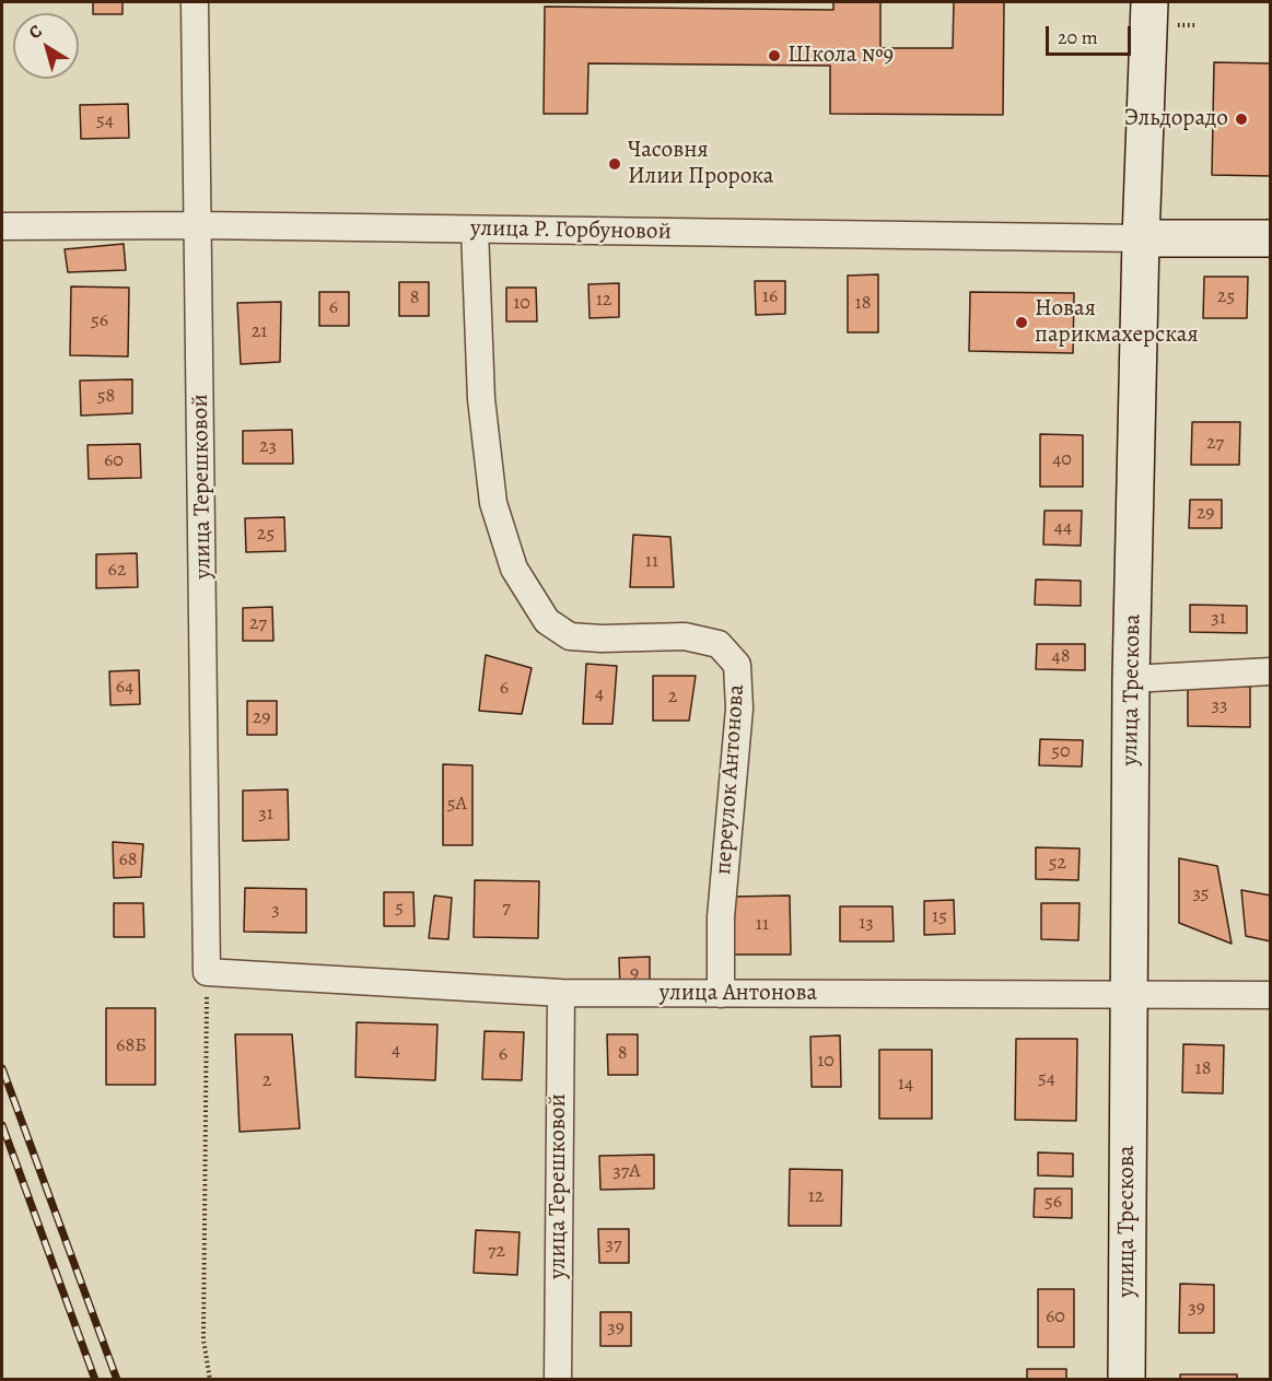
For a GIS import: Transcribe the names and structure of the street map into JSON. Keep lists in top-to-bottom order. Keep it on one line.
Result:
{"streets":{"main road":["улица Трескова"],"street":["улица Р. Горбуновой","улица Терешковой","переулок Антонова","улица Антонова"]},"crossings":[["улица Р. Горбуновой","улица Терешковой"],["улица Р. Горбуновой","улица Трескова"],["улица Р. Горбуновой","переулок Антонова"],["улица Терешковой","улица Антонова"],["улица Трескова","улица Антонова"],["переулок Антонова","улица Антонова"]],"places":["Школа №9","Эльдорадо","Часовня Илии Пророка","Новая парикмахерская"],"house_numbers":["54","16","25","8","12","10","18","6","56","21","58","27","23","40","60","29","44","25","11","62","31","27","48","64","6","4","2","33","29","50","5А","31","68","52","35","5","7","3","15","13","11","9","68Б","4","8","6","10","18","54","2","14","37А","12","56","37","72","39","60","39"],"scale_bar":"20 m","north":"top left"}
